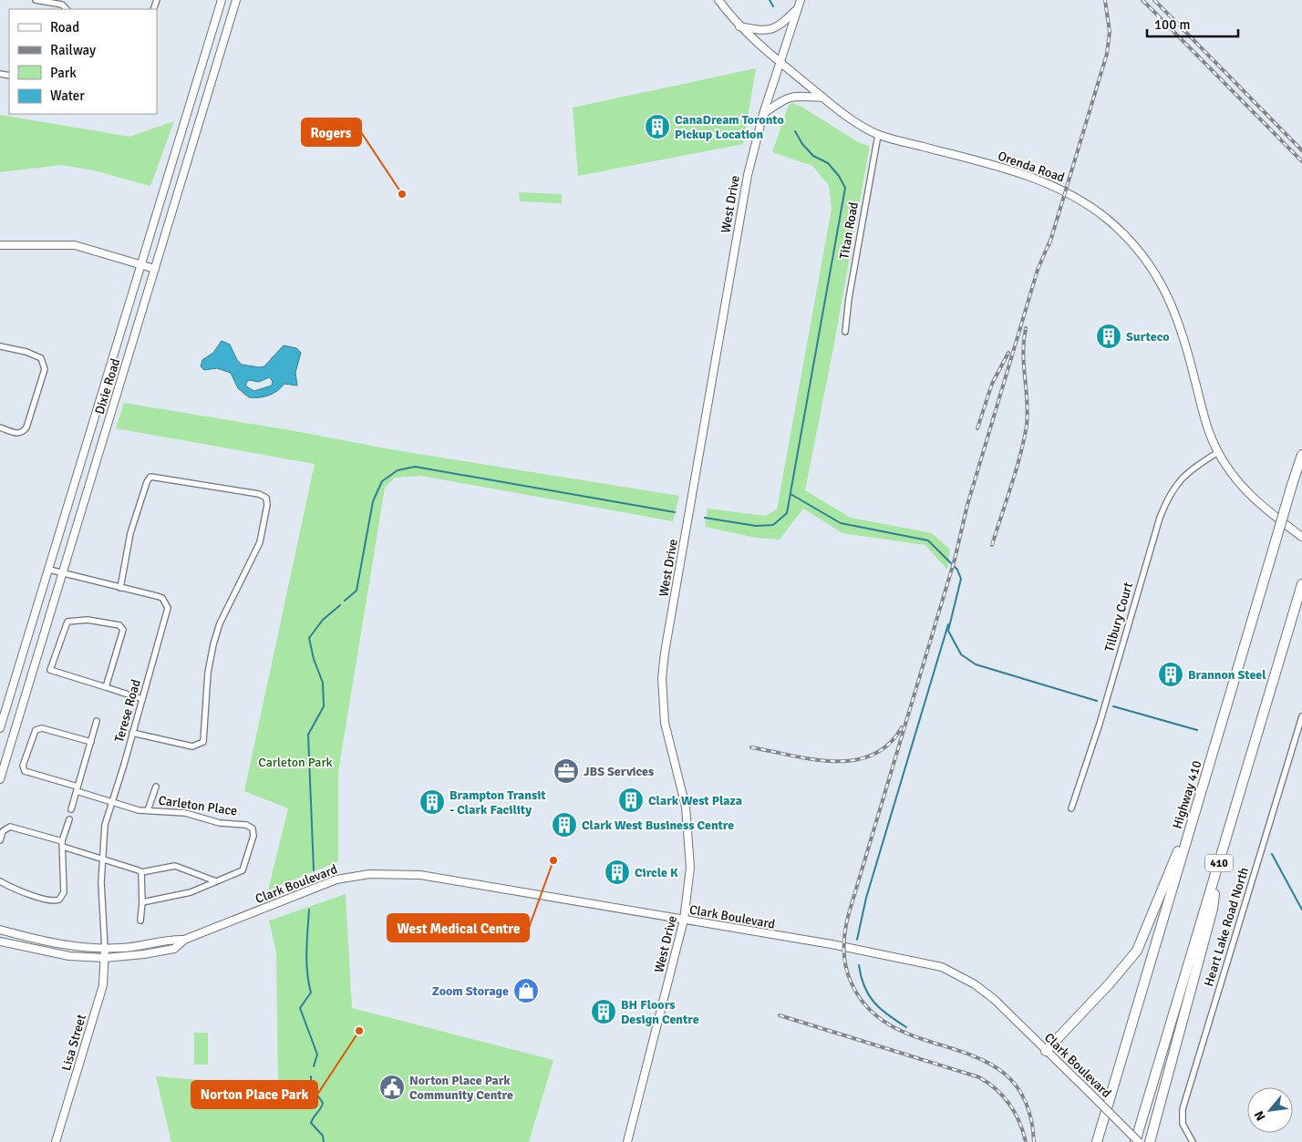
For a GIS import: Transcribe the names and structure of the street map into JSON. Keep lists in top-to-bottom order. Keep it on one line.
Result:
{"streets":{"highway":["Highway 410","410"],"street":["Orenda Road","West Drive","Titan Road","Dixie Road","Tilbury Court","Terese Road","Carleton Place","Clark Boulevard","Heart Lake Road North","Lisa Street"]},"crossings":[["Orenda Road","West Drive"],["Orenda Road","Titan Road"],["Orenda Road","Tilbury Court"],["West Drive","Clark Boulevard"],["Dixie Road","Terese Road"],["Terese Road","Carleton Place"],["Terese Road","Clark Boulevard"],["Terese Road","Lisa Street"],["Clark Boulevard","Lisa Street"]],"parks":["Carleton Park"],"places":{"building":["CanaDream Toronto Pickup Location","Surteco","Brannon Steel","Clark West Plaza","Brampton Transit - Clark Facility","Clark West Business Centre","Circle K","BH Floors Design Centre"],"other":["Rogers","West Medical Centre","Norton Place Park"],"office":["JBS Services"],"shop":["Zoom Storage"],"public building":["Norton Place Park Community Centre"]},"legend":["Road","Railway","Park","Water"],"scale_bar":"100 m","north":"bottom left"}
